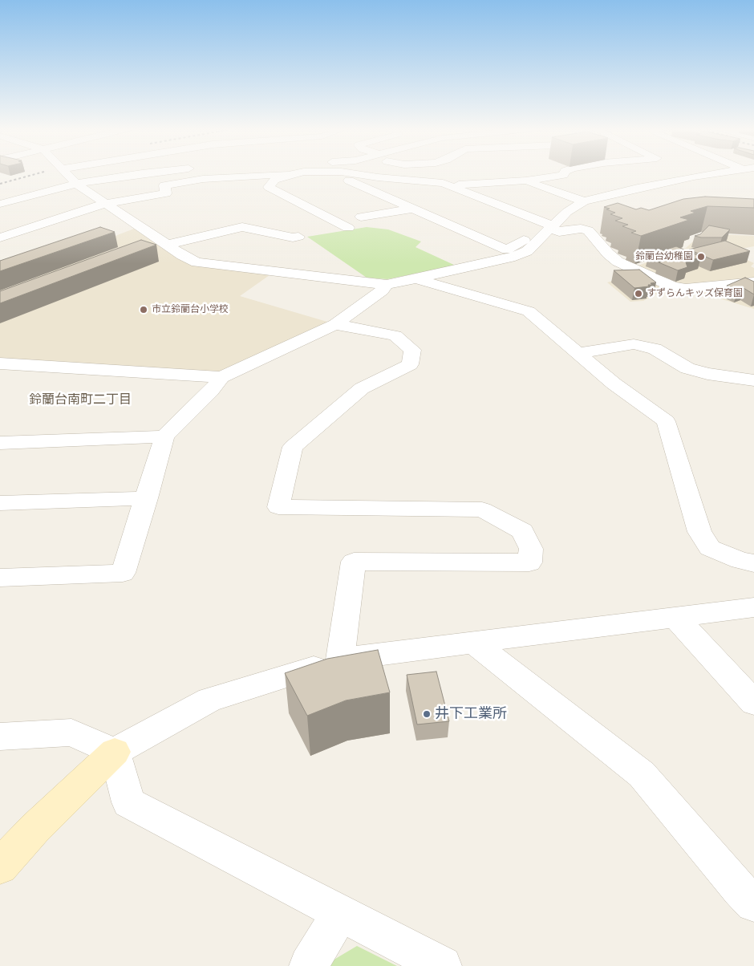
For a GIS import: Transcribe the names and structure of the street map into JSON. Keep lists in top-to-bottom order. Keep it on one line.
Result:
{"districts":["鈴蘭台南町二丁目"],"places":["鈴蘭台幼稚園","すずらんキッズ保育園","市立鈴蘭台小学校","井下工業所"]}
